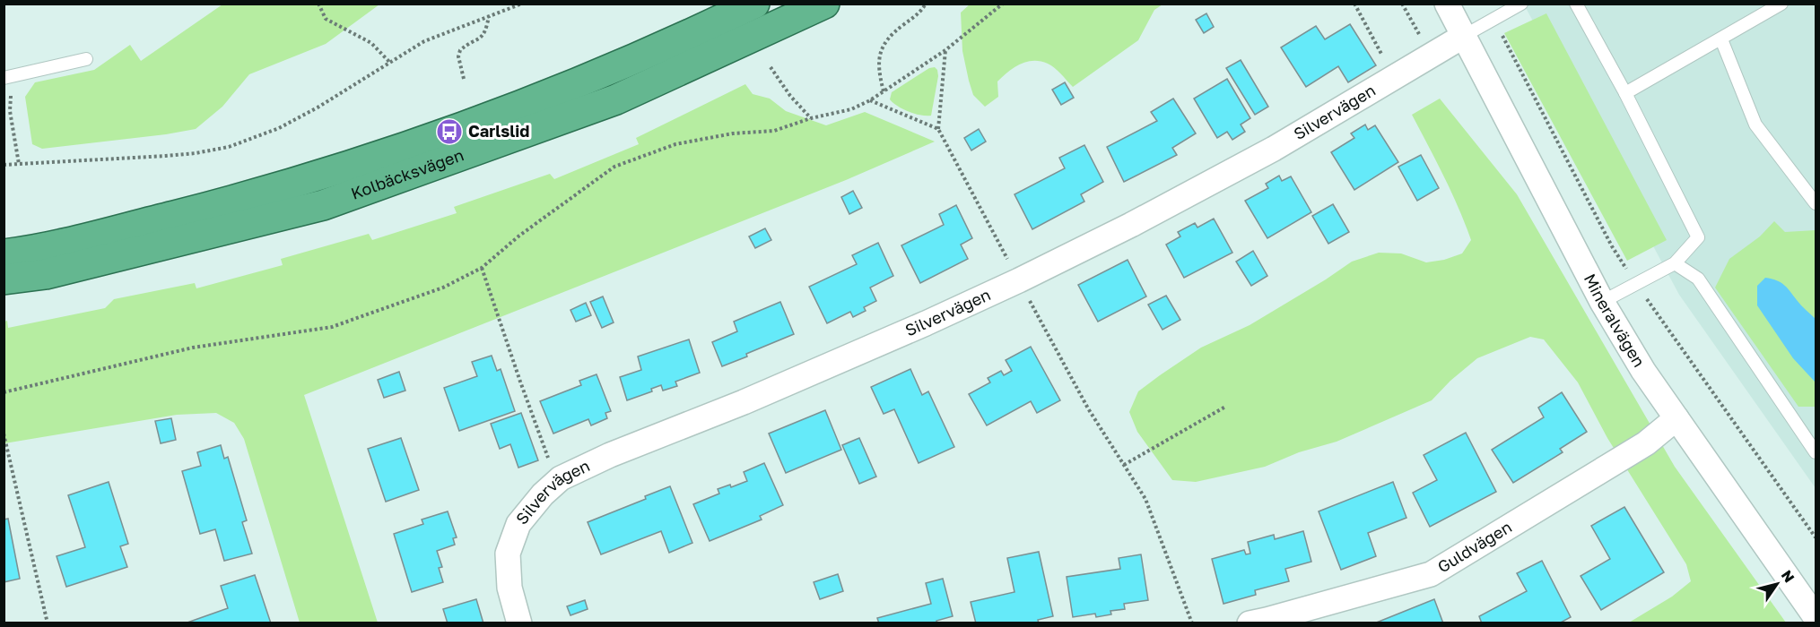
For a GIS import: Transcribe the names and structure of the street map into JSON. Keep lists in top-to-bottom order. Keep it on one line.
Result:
{"streets":{"highway":["Kolbäcksvägen"],"street":["Silvervägen","Mineralvägen","Guldvägen"]},"crossings":[["Silvervägen","Mineralvägen"],["Mineralvägen","Guldvägen"]],"places":{"bus stop":["Carlslid"]},"north":"top right"}
